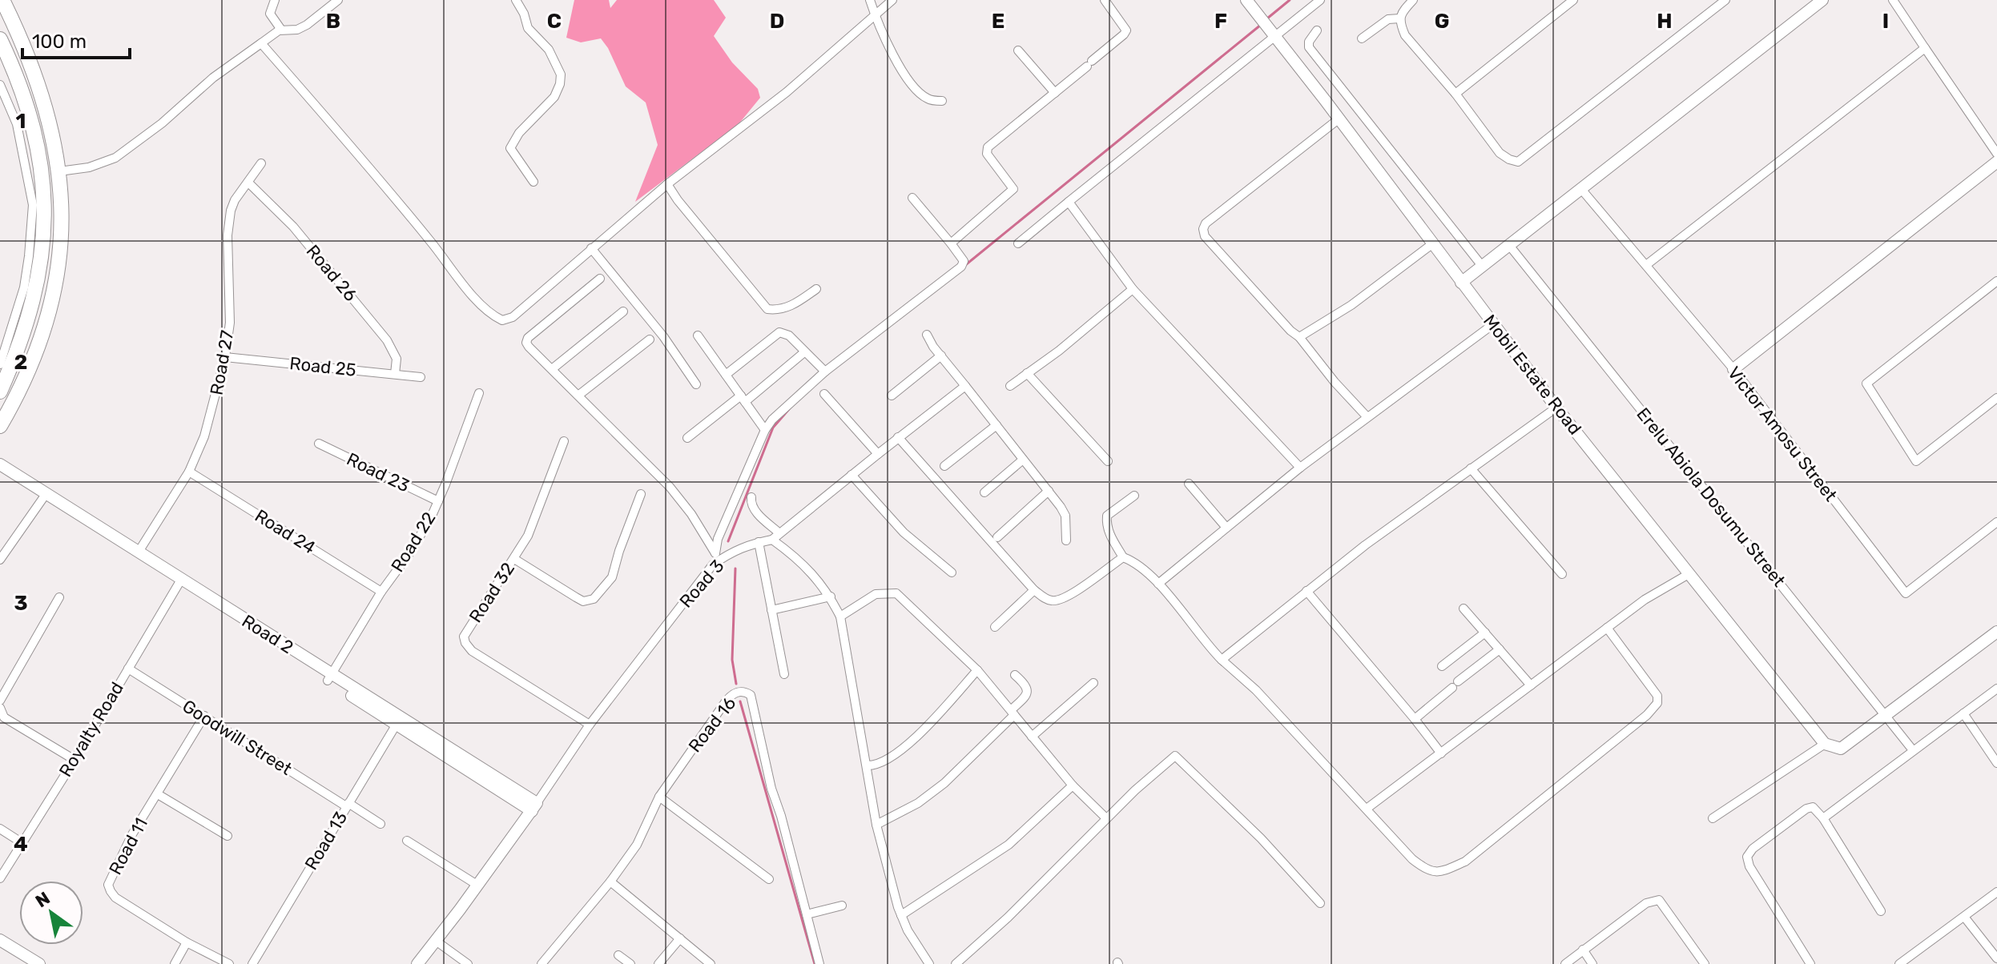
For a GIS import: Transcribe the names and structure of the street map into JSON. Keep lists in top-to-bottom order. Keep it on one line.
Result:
{"streets":{"street":["Road 26","Road 27","Road 25","Mobil Estate Road","Victor Amosu Street","Road 23","Erelu Abiola Dosumu Street","Road 24","Road 22","Road 3","Road 32","Road 2","Road 16","Royalty Road","Goodwill Street","Road 13","Road 11"]},"crossings":[["Road 26","Road 27"],["Road 26","Road 25"],["Road 27","Road 25"],["Road 27","Road 24"],["Road 27","Road 2"],["Road 23","Road 22"],["Road 24","Road 22"],["Road 22","Road 2"],["Road 3","Road 32"],["Road 3","Road 2"],["Road 2","Royalty Road"],["Road 2","Road 13"],["Royalty Road","Goodwill Street"],["Goodwill Street","Road 13"],["Goodwill Street","Road 11"]],"scale_bar":"100 m","north":"top left","grid":{"columns":["B","C","D","E","F","G","H","I"],"rows":["1","2","3","4"]}}
